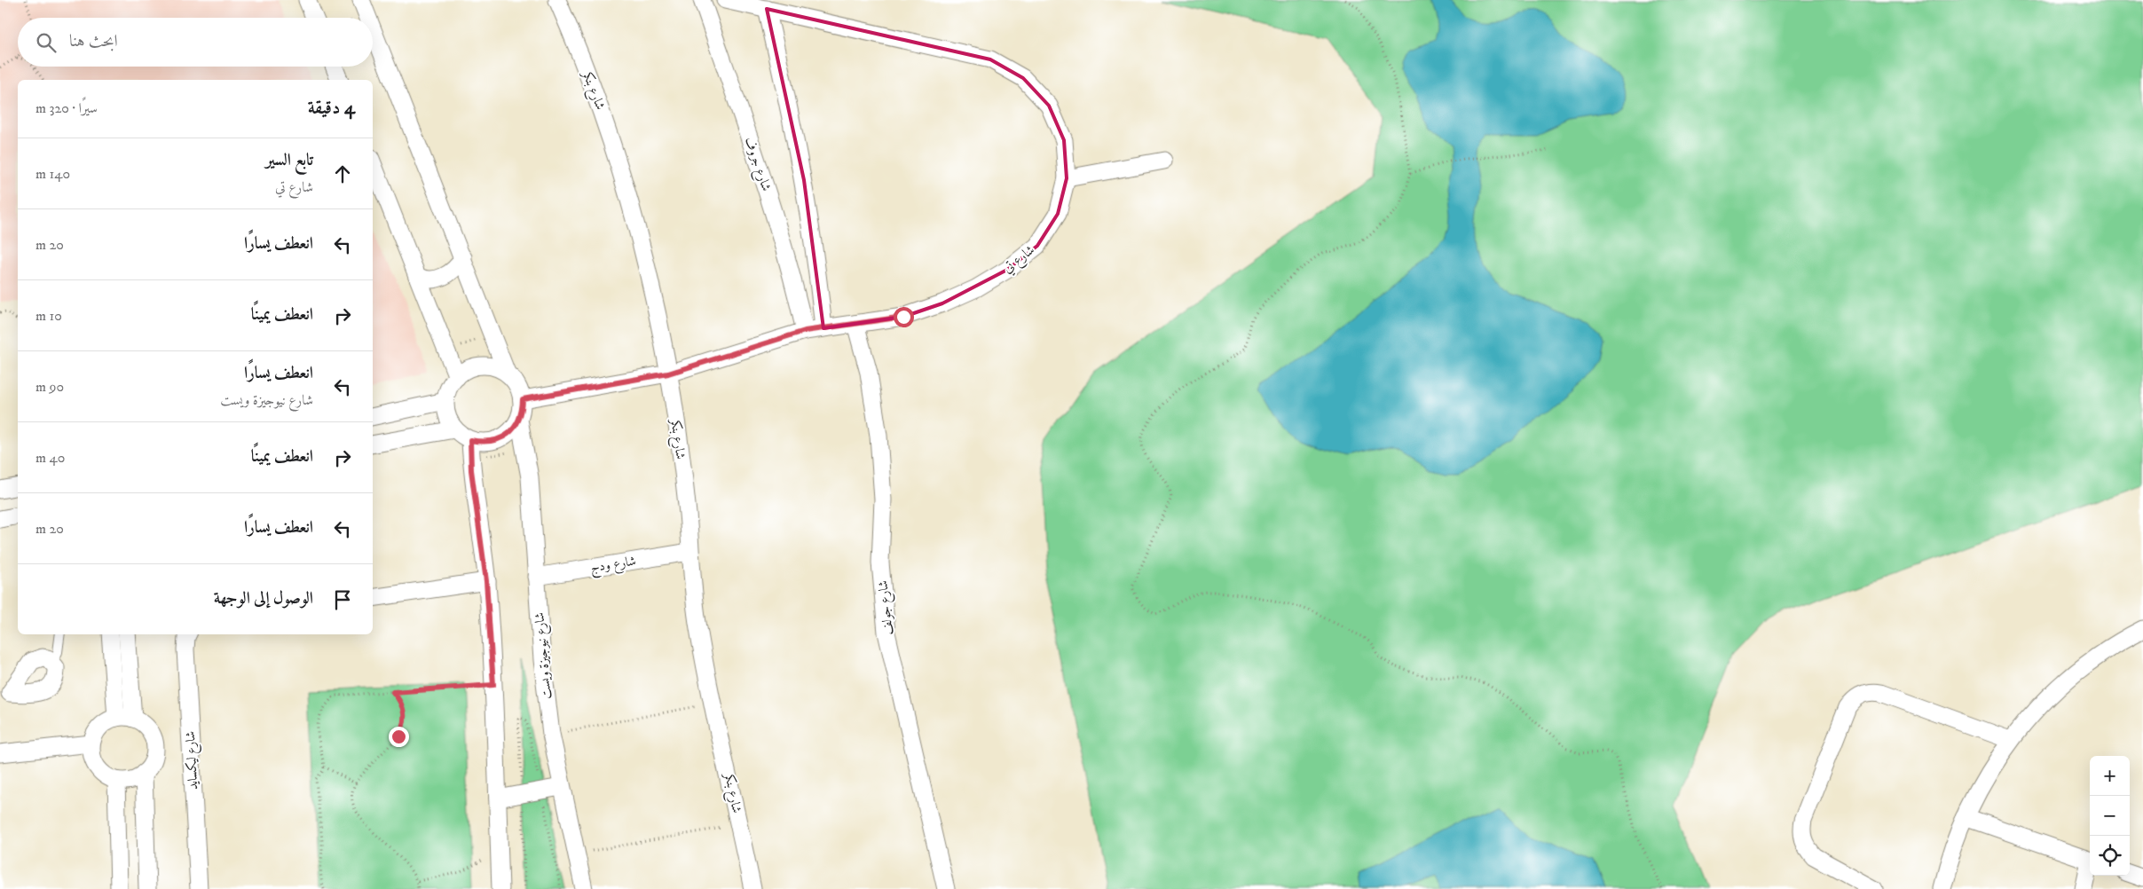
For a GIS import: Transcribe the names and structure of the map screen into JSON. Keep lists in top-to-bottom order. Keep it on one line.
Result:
{"streets":{"street":["شارع بنكر","شارع جروف","شارع تي","شارع ودج","شارع جولف","شارع نيوجيزة ويست","شارع ليكسايد"]},"crossings":[["شارع بنكر","شارع تي"],["شارع بنكر","شارع ودج"],["شارع جروف","شارع تي"],["شارع تي","شارع جولف"],["شارع تي","شارع نيوجيزة ويست"],["شارع ودج","شارع نيوجيزة ويست"]],"page":{"search":"ابحث هنا","heading":["4 دقيقة","سيرًا · 320 m"],"list":[["تابع السير","شارع تي","140 m"],["انعطف يسارًا","20 m"],["انعطف يمينًا","10 m"],["انعطف يسارًا","شارع نيوجيزة ويست","90 m"],["انعطف يمينًا","40 m"],["انعطف يسارًا","20 m"],"الوصول إلى الوجهة"],"map_buttons":["+","−"]}}
